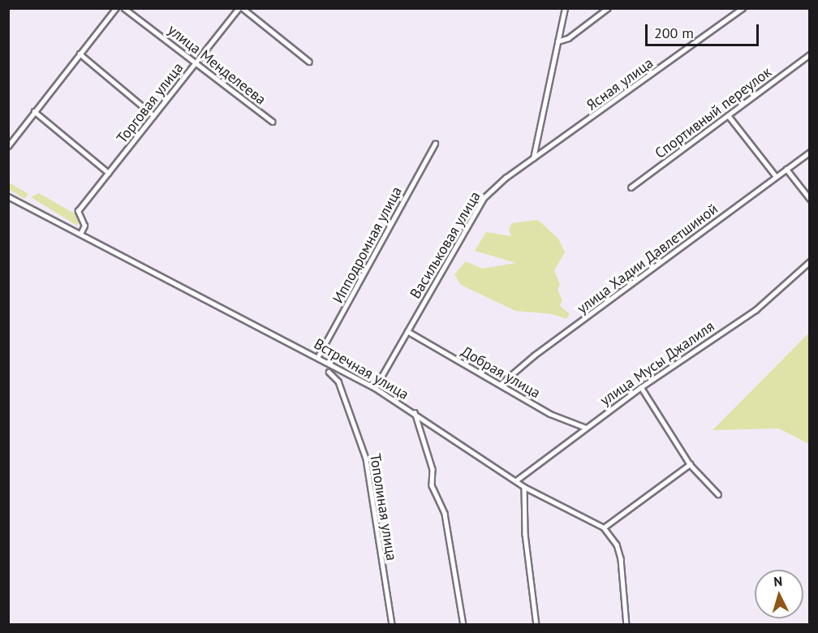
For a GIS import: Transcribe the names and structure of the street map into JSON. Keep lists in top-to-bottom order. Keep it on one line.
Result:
{"streets":{"street":["улица Менделеева","Ясная улица","Торговая улица","Спортивный переулок","Ипподромная улица","Васильковая улица","улица Хадии Давлетшиной","улица Мусы Джалиля","Встречная улица","Добрая улица","Тополиная улица"]},"crossings":[["улица Менделеева","Торговая улица"],["Ясная улица","Васильковая улица"],["Торговая улица","Встречная улица"],["Ипподромная улица","Встречная улица"],["Васильковая улица","Встречная улица"],["Васильковая улица","Добрая улица"],["улица Хадии Давлетшиной","Добрая улица"],["улица Мусы Джалиля","Встречная улица"],["улица Мусы Джалиля","Добрая улица"]],"scale_bar":"200 m","north":"top"}
